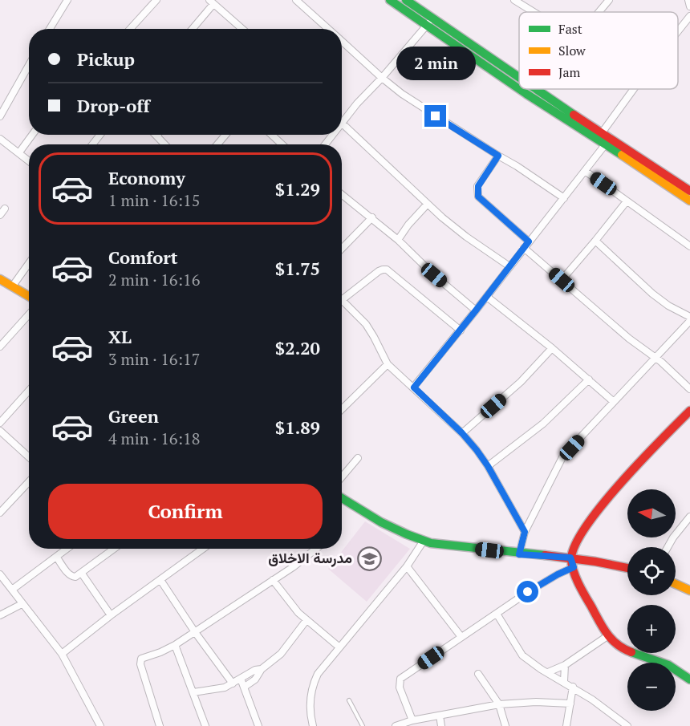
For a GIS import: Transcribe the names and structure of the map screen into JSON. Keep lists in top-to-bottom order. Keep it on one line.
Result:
{"places":{"school or university":["مدرسة الاخلاق"]},"legend":["Fast","Slow","Jam"],"north":"left","page":{"banner":["Pickup","Drop-off"],"bubble":"2 min","list":[{"name":"Economy","note":"1 min · 16:15","value":"$1.29"},{"name":"Comfort","note":"2 min · 16:16","value":"$1.75"},{"name":"XL","note":"3 min · 16:17","value":"$2.20"},{"name":"Green","note":"4 min · 16:18","value":"$1.89"}],"buttons":"Confirm","map_buttons":["+","−"]}}
